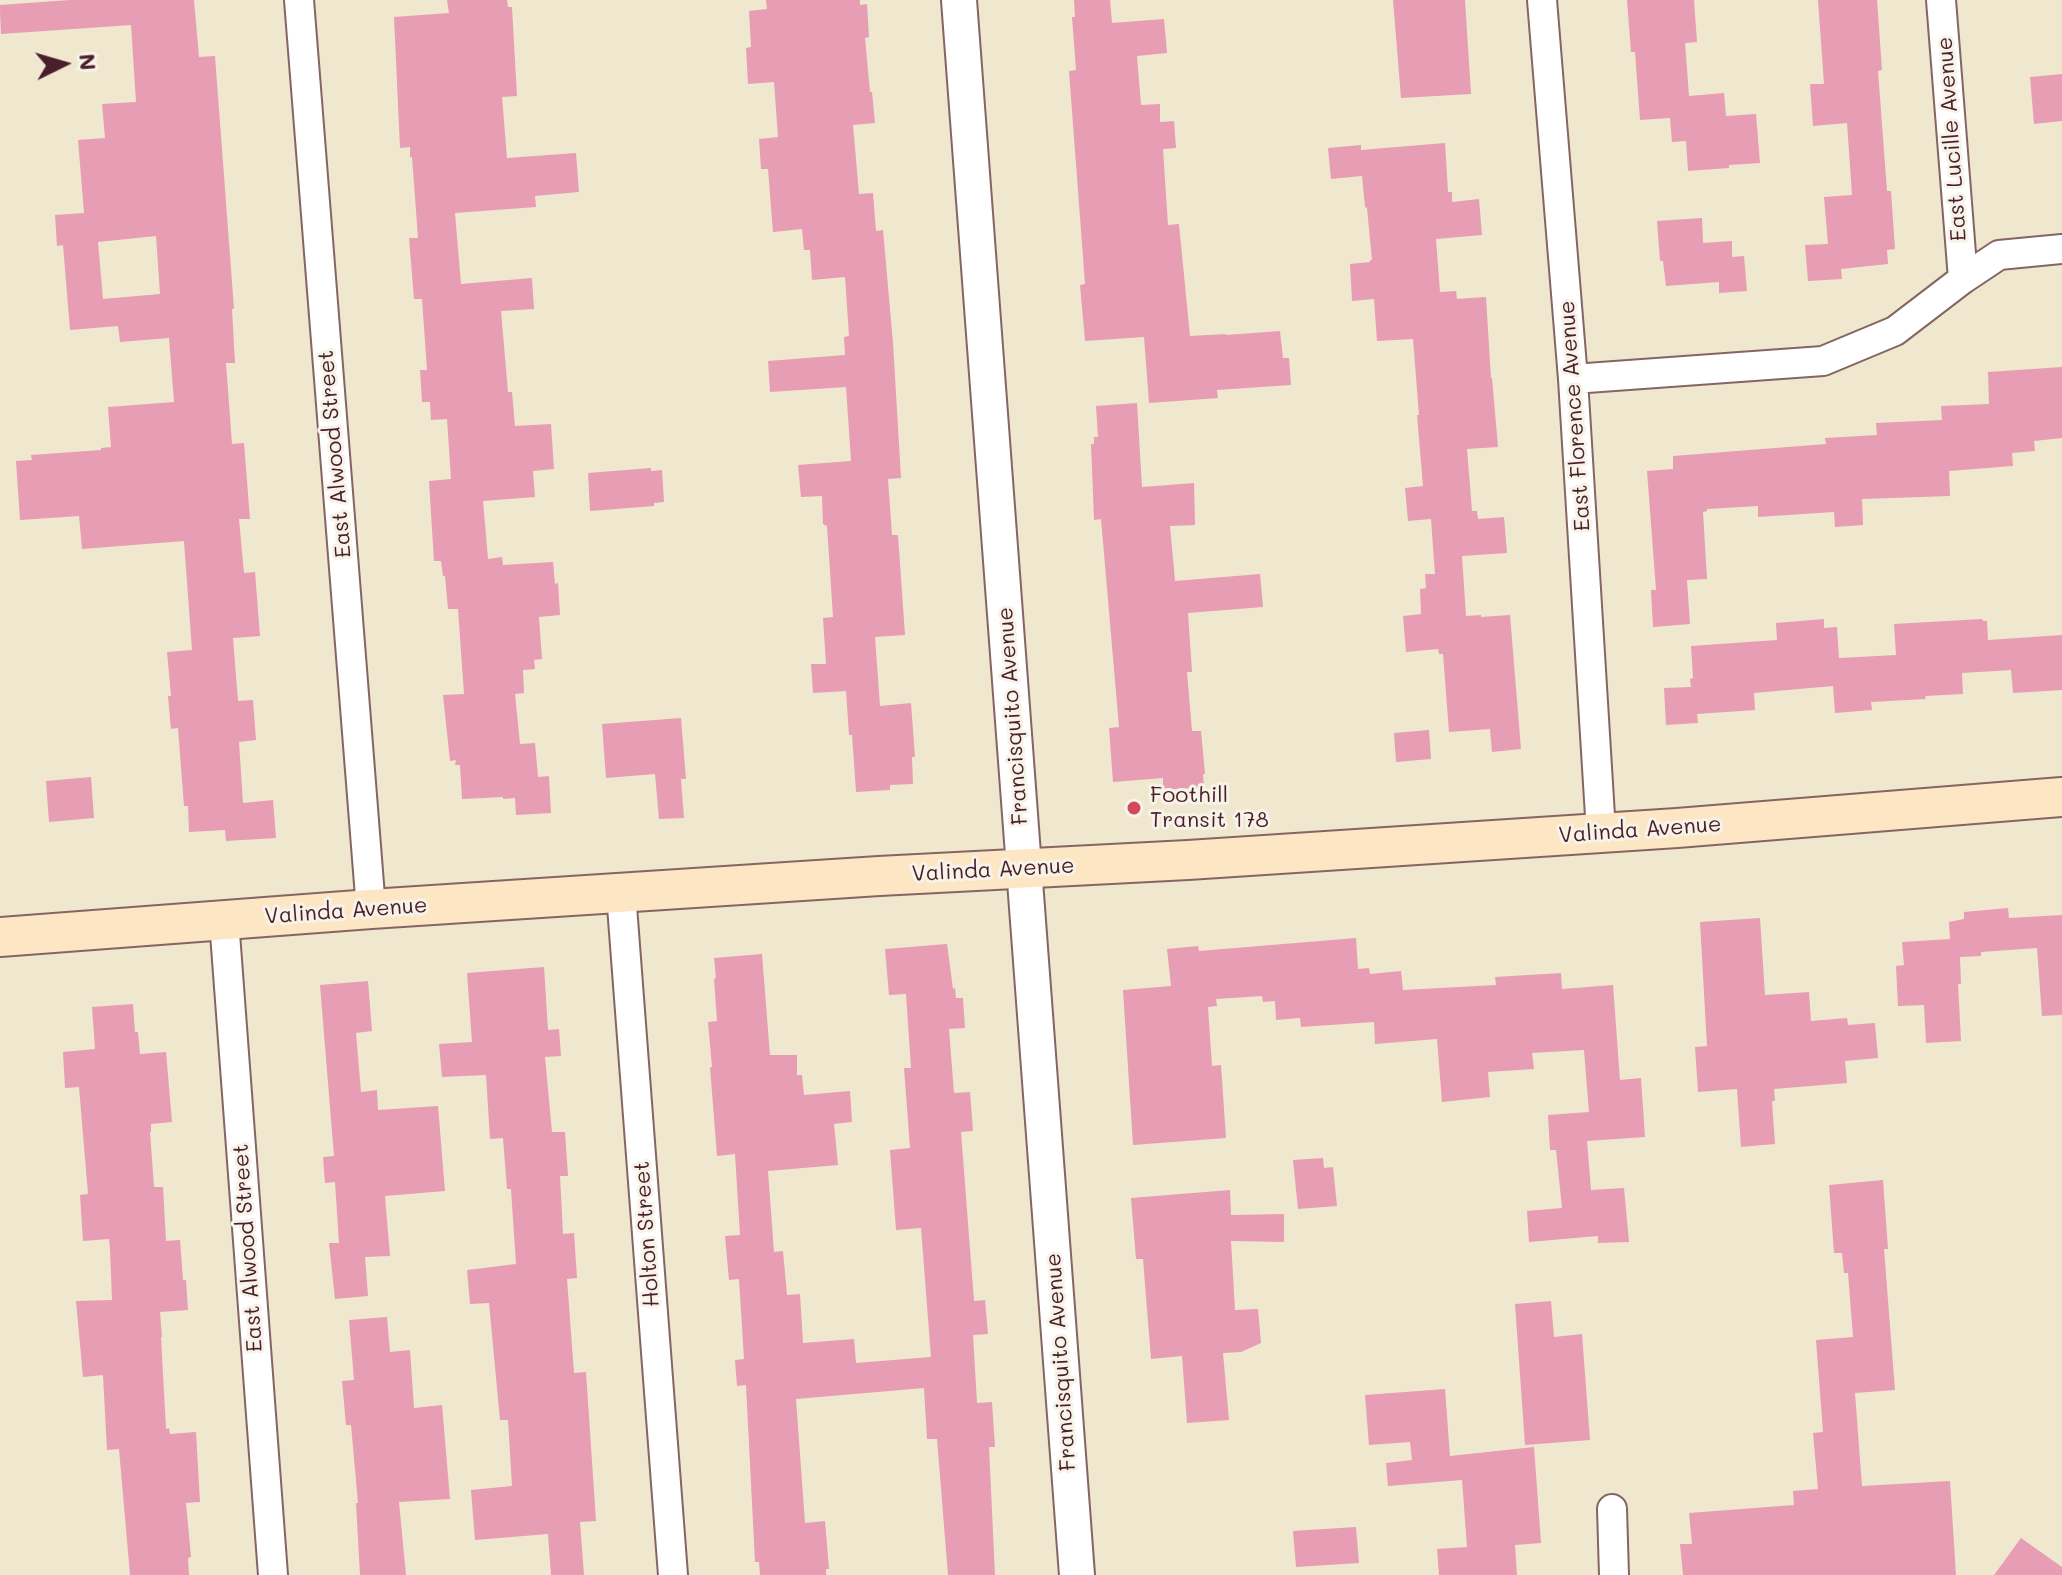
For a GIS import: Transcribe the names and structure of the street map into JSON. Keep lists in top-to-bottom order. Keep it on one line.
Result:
{"streets":{"main road":["Valinda Avenue"],"street":["East Lucille Avenue","East Florence Avenue","East Alwood Street","Francisquito Avenue","Holton Street"]},"crossings":[["East Florence Avenue","Valinda Avenue"],["East Alwood Street","Valinda Avenue"],["Francisquito Avenue","Valinda Avenue"],["Valinda Avenue","Holton Street"]],"places":["Foothill Transit 178"],"north":"right"}
